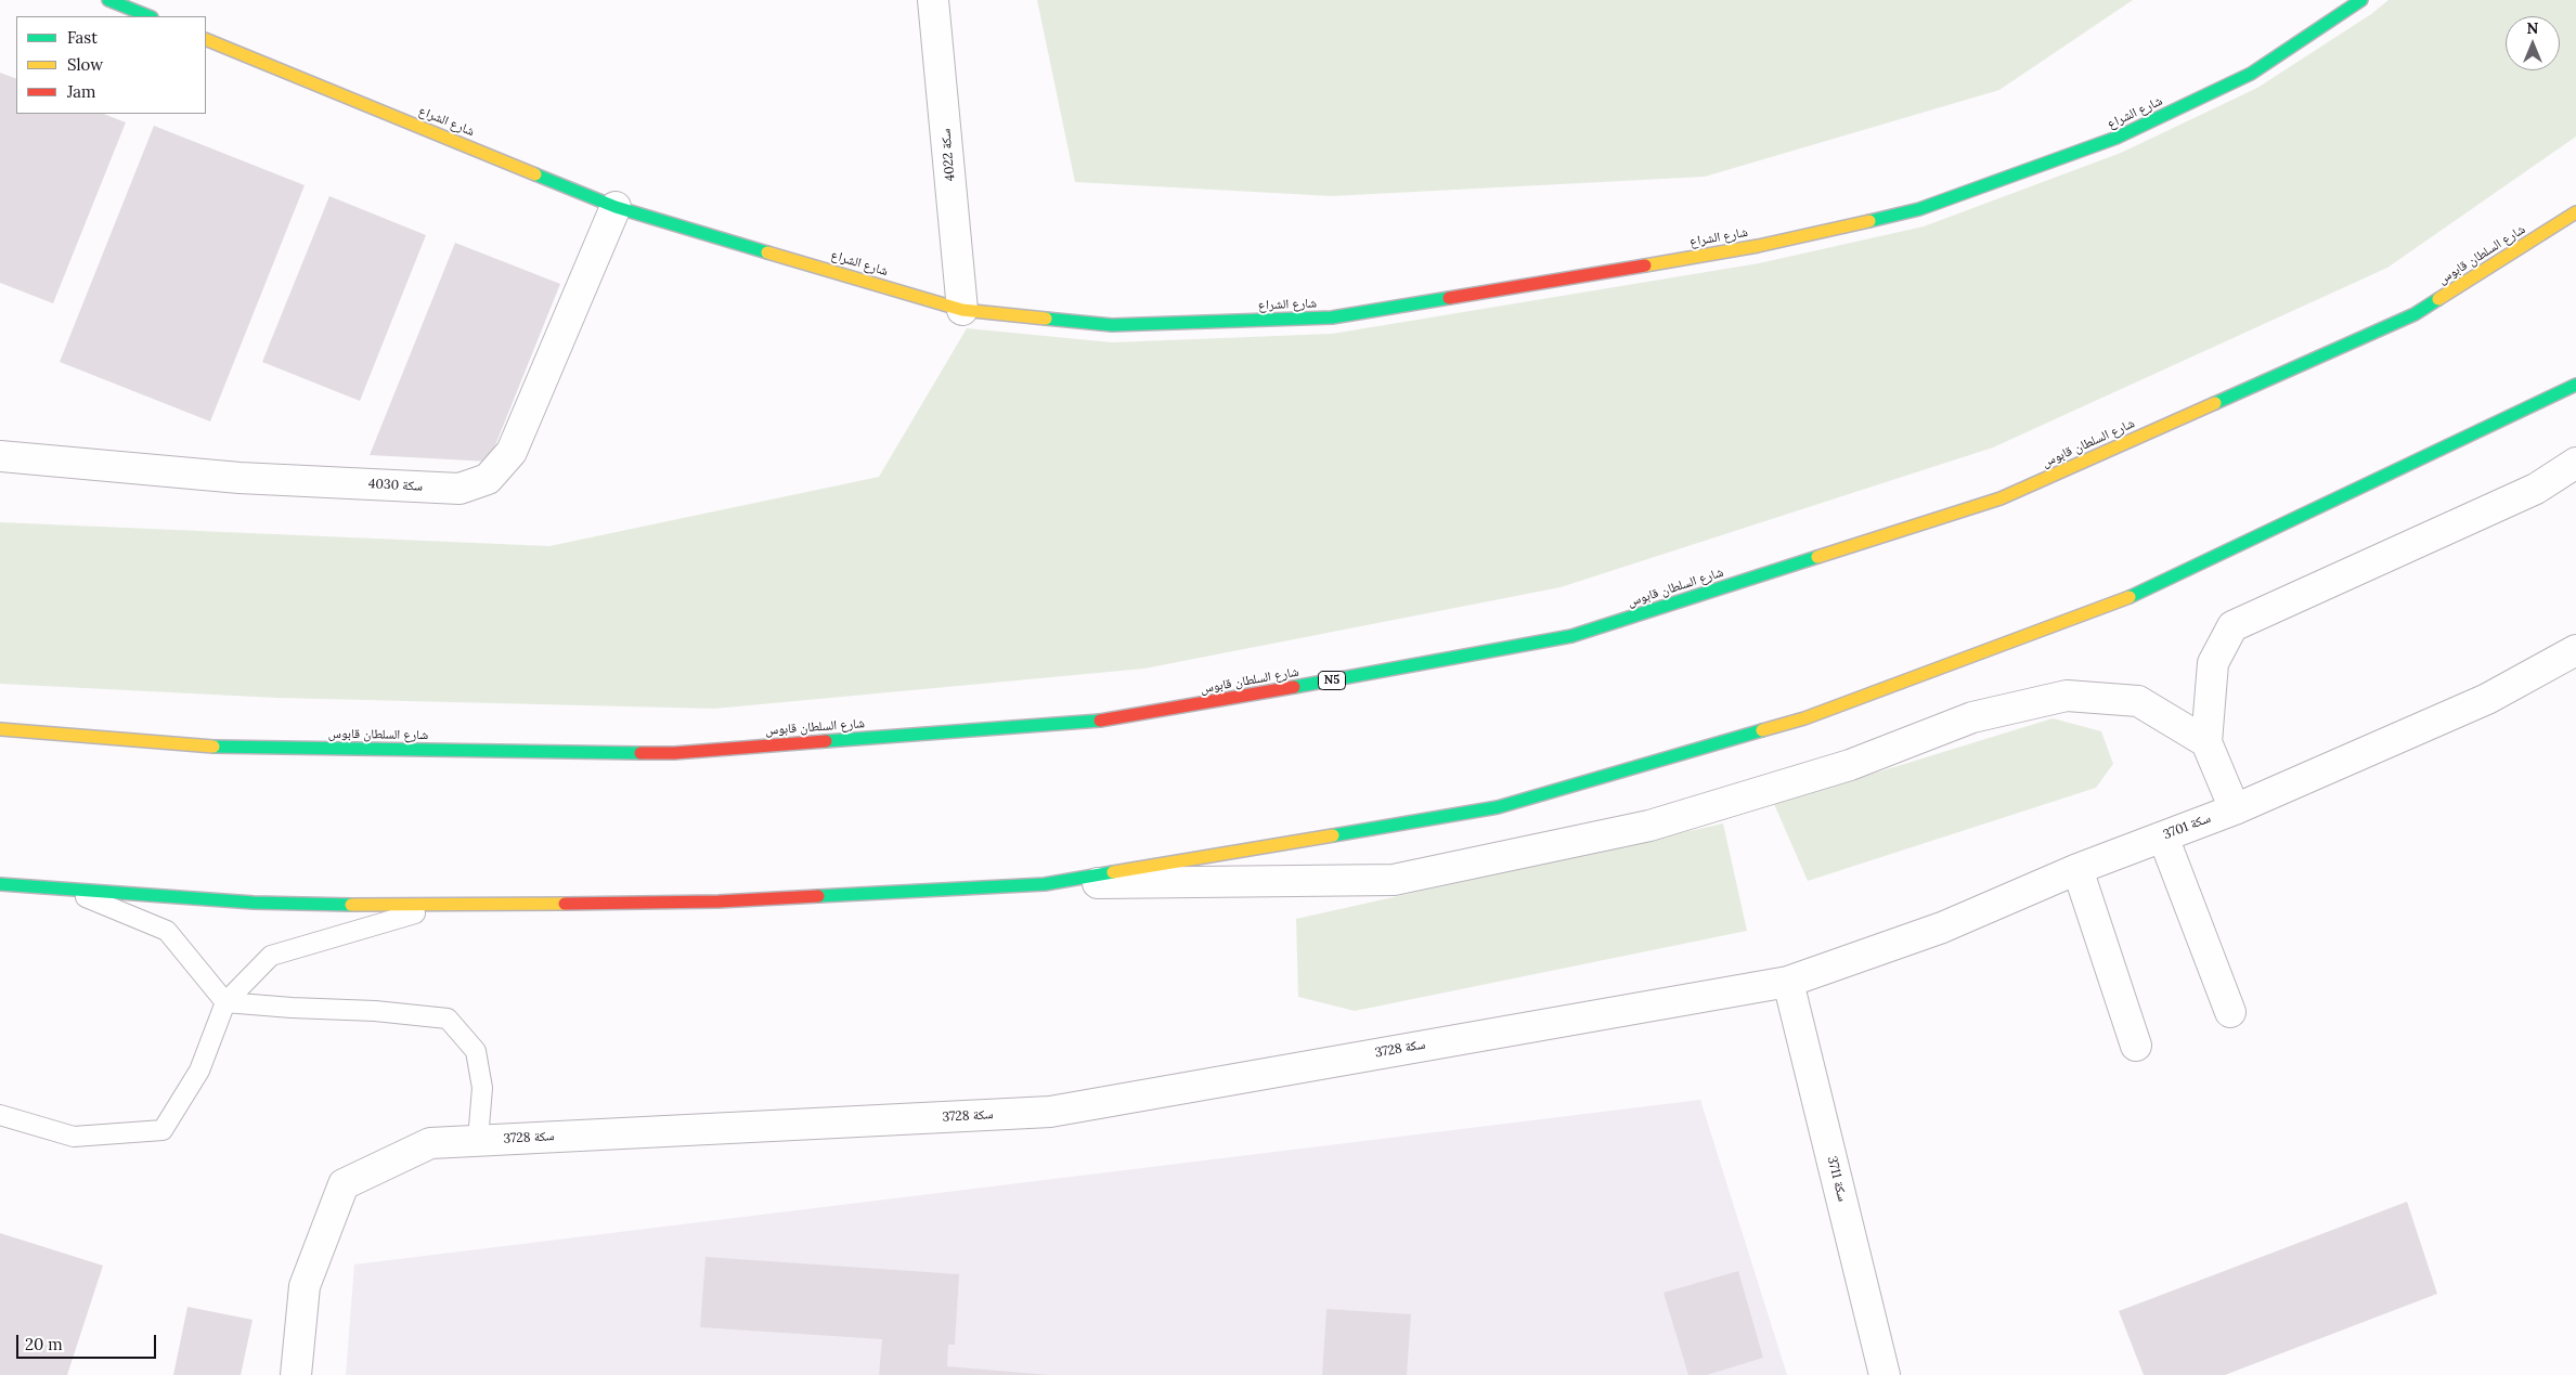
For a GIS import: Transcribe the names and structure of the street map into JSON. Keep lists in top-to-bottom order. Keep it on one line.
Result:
{"streets":{"main road":["شارع الشراع","شارع السلطان قابوس","N5"],"street":["سكة 4022","سكة 4030","سكة 3701","سكة 3728","سكة 3711"]},"crossings":[["شارع الشراع","سكة 4022"],["شارع الشراع","سكة 4030"],["سكة 3701","سكة 3728"],["سكة 3701","سكة 3711"],["سكة 3728","سكة 3711"]],"legend":["Fast","Slow","Jam"],"scale_bar":"20 m","north":"top"}
